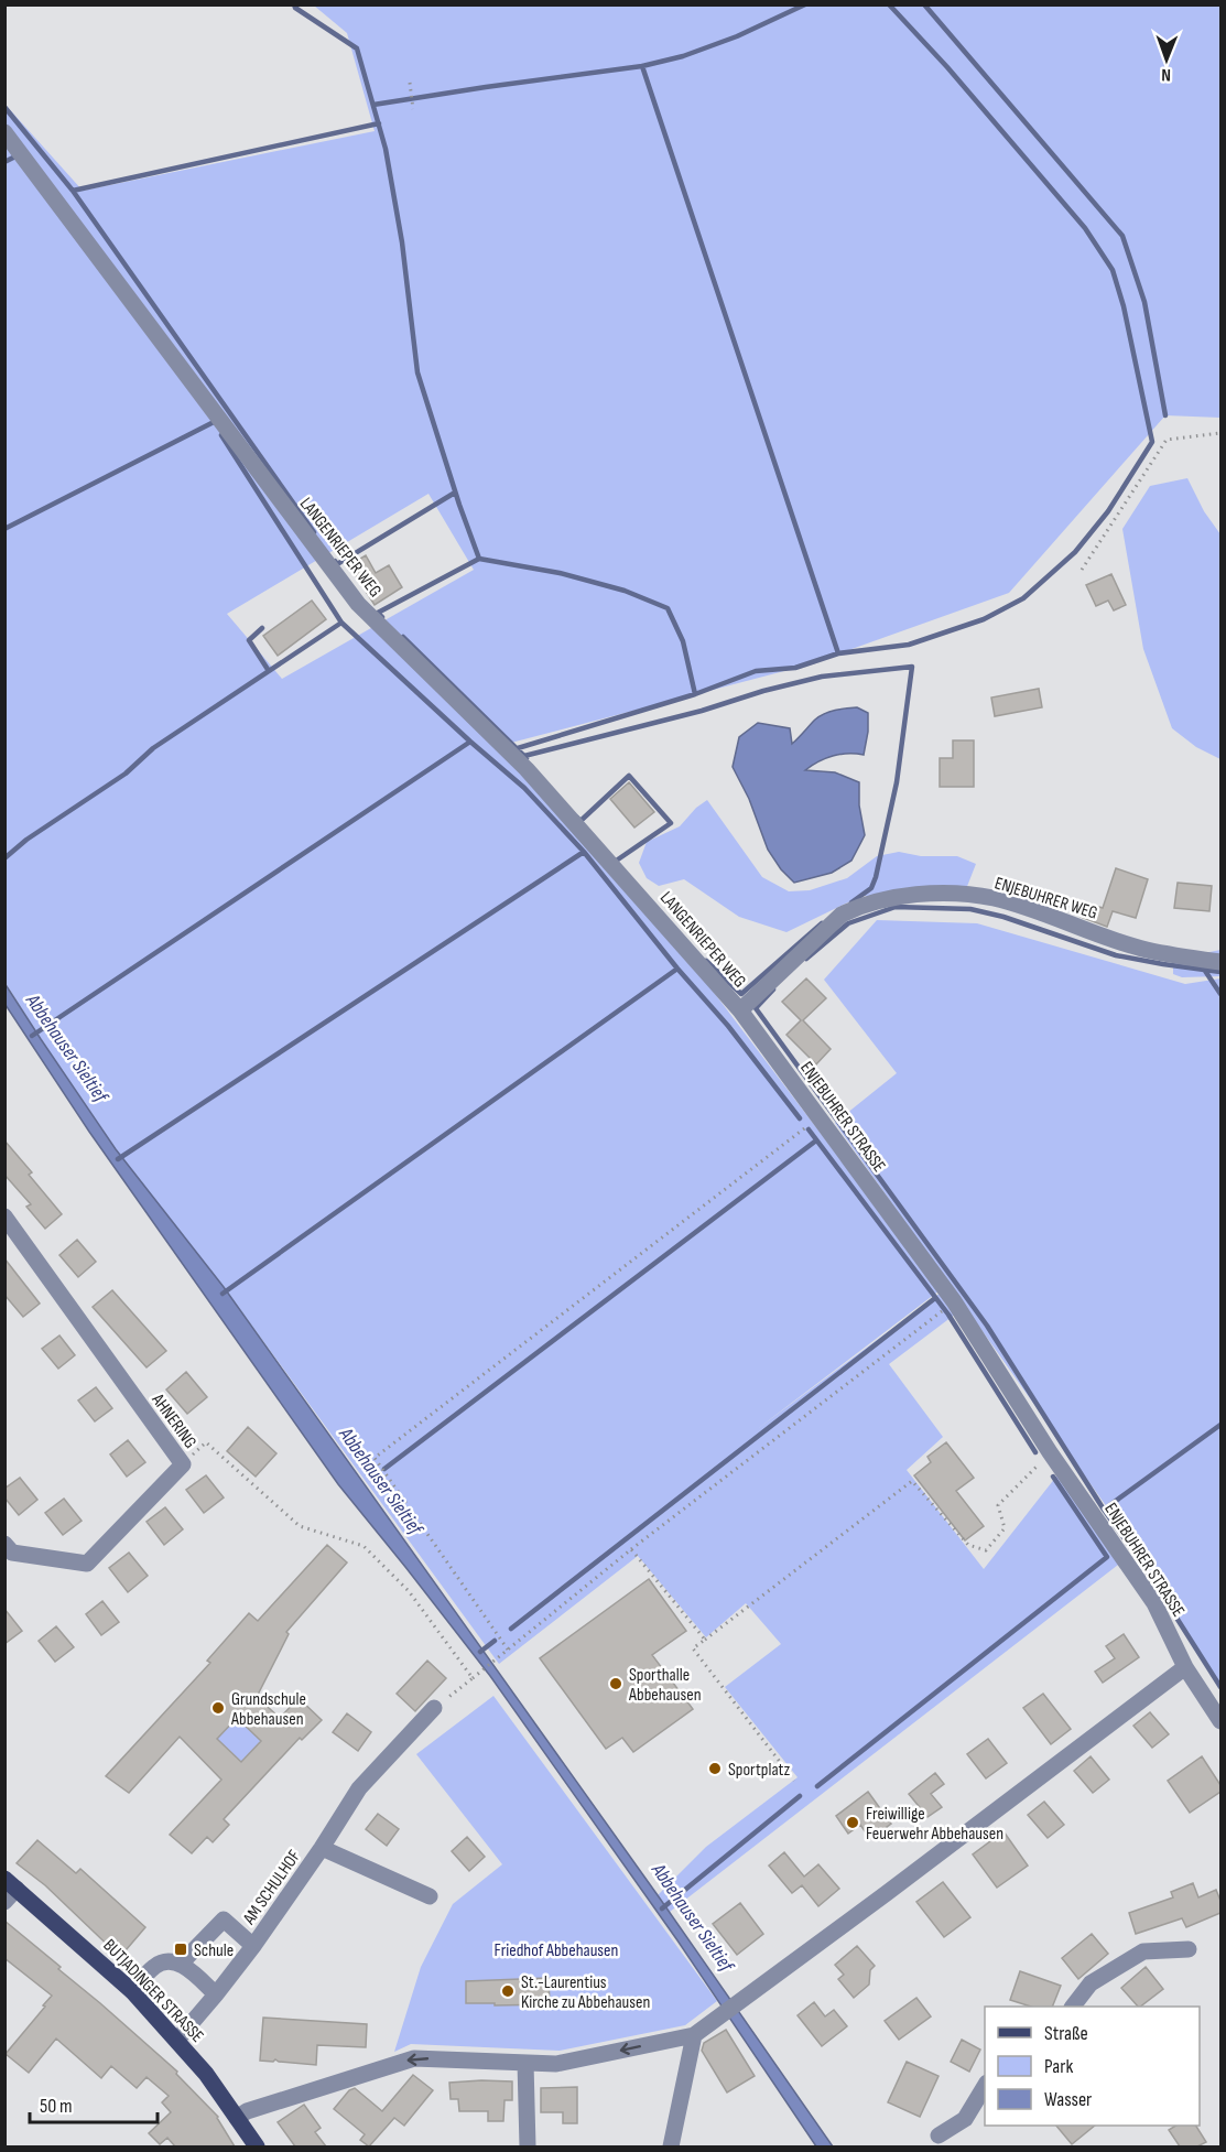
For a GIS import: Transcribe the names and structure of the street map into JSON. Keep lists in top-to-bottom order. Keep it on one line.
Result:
{"streets":{"main road":["BUTJADINGER STRASSE"],"street":["LANGENRIEPER WEG","ENJEBUHRER WEG","ENJEBUHRER STRASSE","AHNERING","AM SCHULHOF"]},"crossings":[["LANGENRIEPER WEG","ENJEBUHRER WEG"],["LANGENRIEPER WEG","ENJEBUHRER STRASSE"],["ENJEBUHRER WEG","ENJEBUHRER STRASSE"],["AM SCHULHOF","BUTJADINGER STRASSE"]],"water":["Abbehauser Sieltief"],"parks":["Friedhof Abbehausen"],"places":{"other":["Sporthalle Abbehausen","Grundschule Abbehausen","Sportplatz","Freiwillige Feuerwehr Abbehausen","St.-Laurentius Kirche zu Abbehausen"],"transit":["Schule"]},"legend":["Straße","Park","Wasser"],"scale_bar":"50 m","north":"bottom"}
